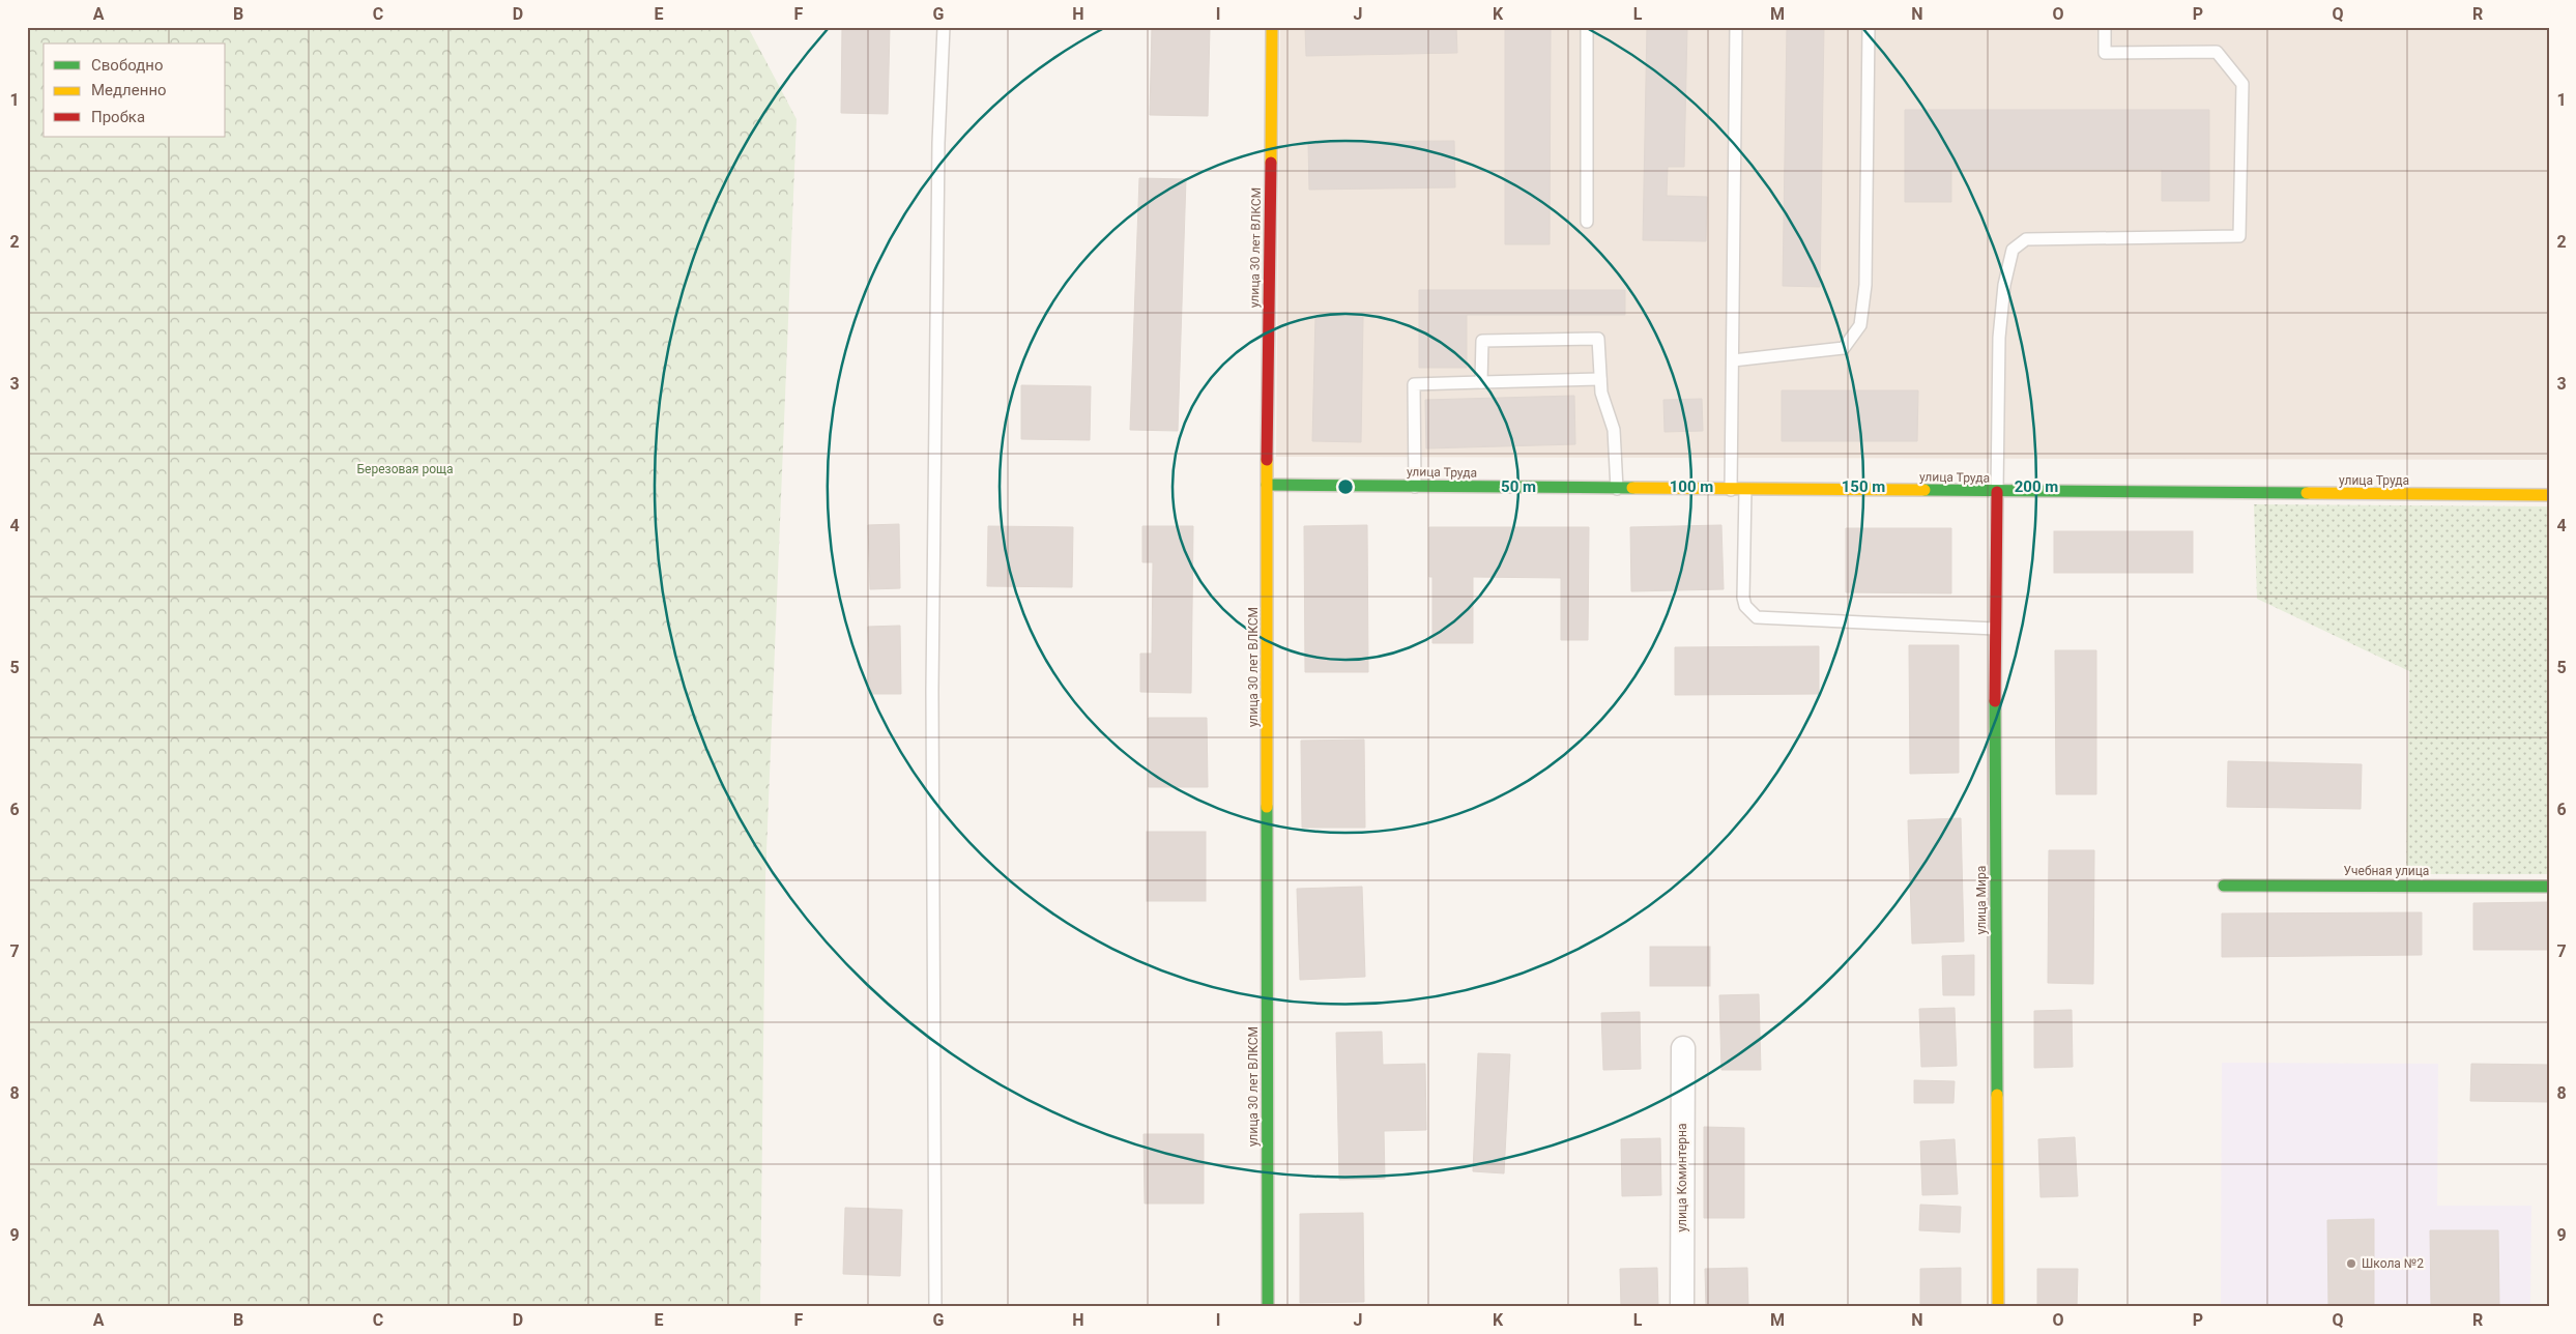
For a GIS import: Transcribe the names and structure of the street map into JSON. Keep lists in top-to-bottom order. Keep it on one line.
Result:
{"streets":{"street":["улица 30 лет ВЛКСМ","улица Труда","Учебная улица","улица Мира","улица Коминтерна"]},"crossings":[["улица 30 лет ВЛКСМ","улица Труда"],["улица Труда","улица Мира"]],"parks":["Березовая роща"],"places":["Школа №2"],"legend":["Свободно","Медленно","Пробка"],"grid":{"columns":["A","B","C","D","E","F","G","H","I","J","K","L","M","N","O","P","Q","R"],"rows":["1","2","3","4","5","6","7","8","9"]},"rings":["50 m","100 m","150 m","200 m"]}
